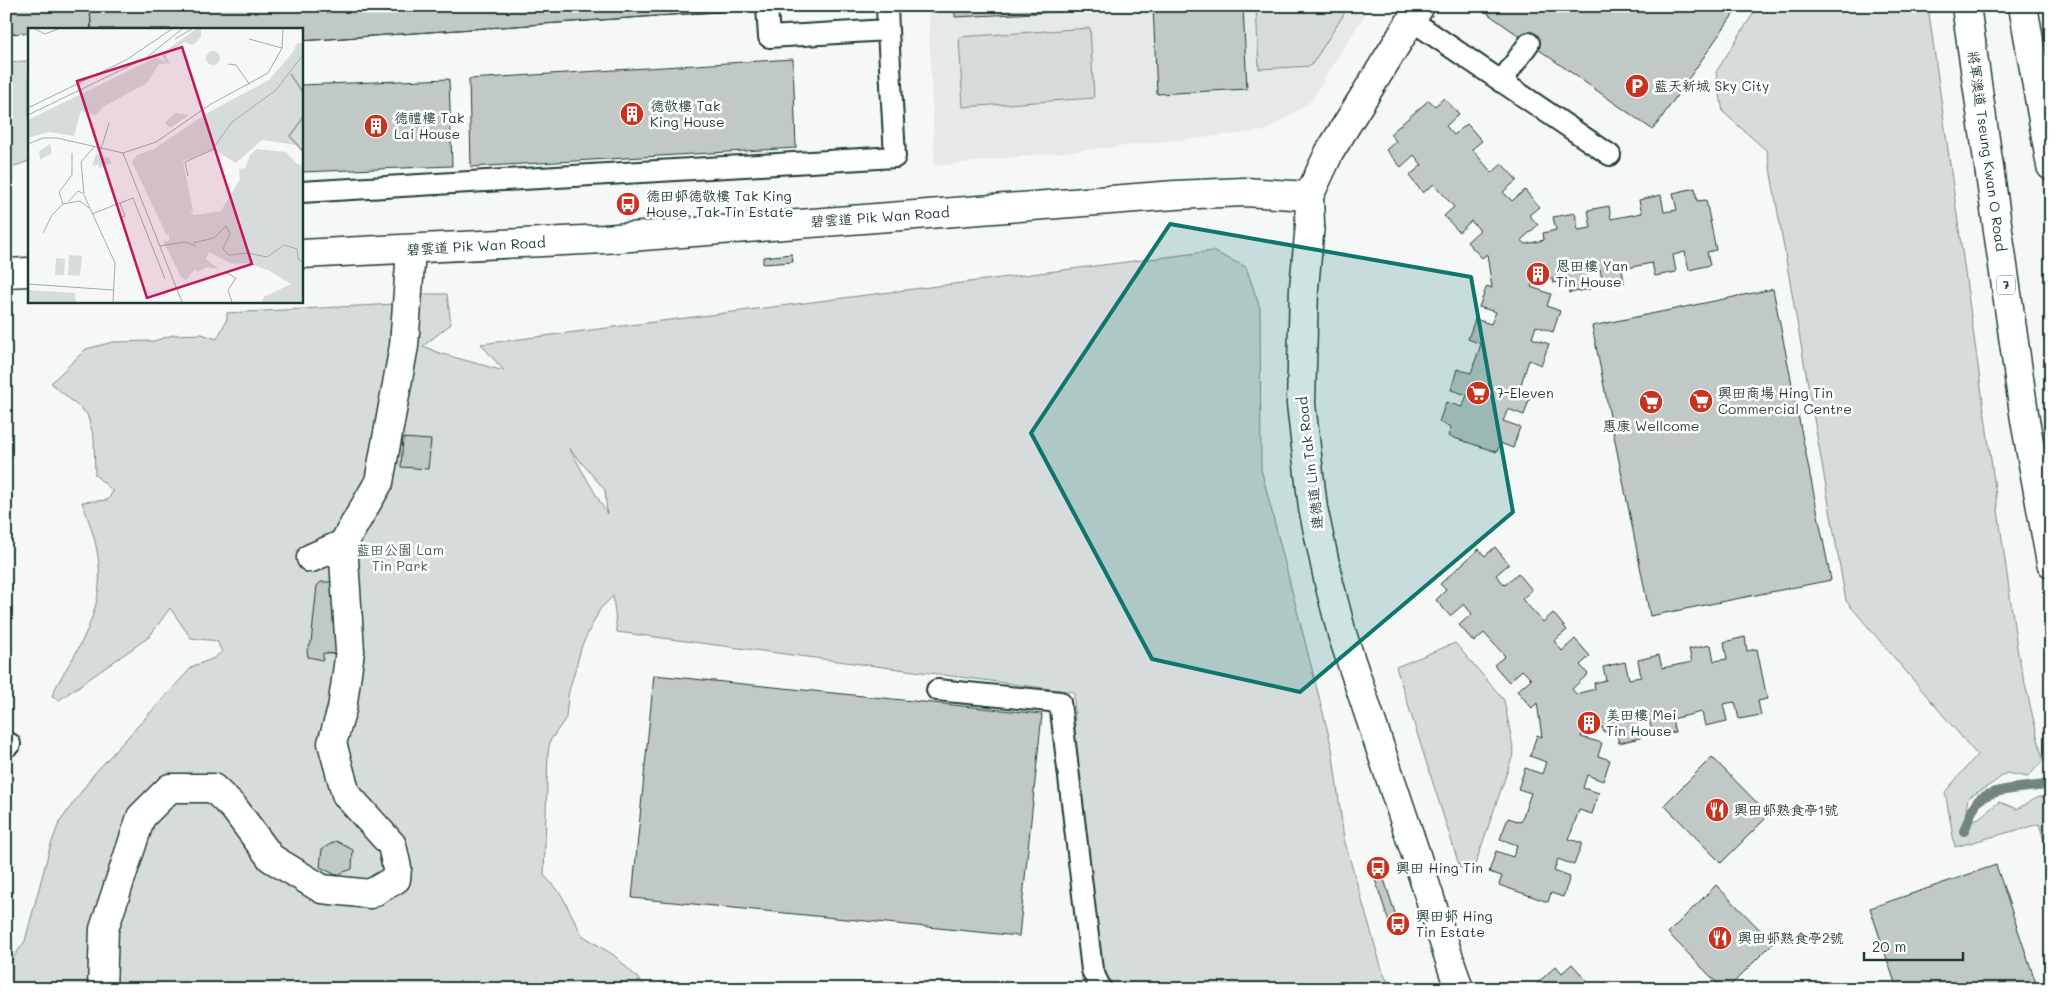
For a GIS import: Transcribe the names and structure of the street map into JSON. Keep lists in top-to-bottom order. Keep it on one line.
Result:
{"streets":{"main road":["將軍澳道 Tseung Kwan O Road","碧雲道 Pik Wan Road","7","連德道 Lin Tak Road"]},"crossings":[["碧雲道 Pik Wan Road","連德道 Lin Tak Road"]],"parks":["藍田公園 Lam Tin Park"],"places":{"parking":["藍天新城 Sky City"],"building":["德敬樓 Tak King House","德禮樓 Tak Lai House","恩田樓 Yan Tin House","美田樓 Mei Tin House"],"bus stop":["德田邨德敬樓 Tak King House, Tak Tin Estate","興田 Hing Tin","興田邨 Hing Tin Estate"],"supermarket":["7-Eleven","興田商場 Hing Tin Commercial Centre","惠康 Wellcome"],"restaurant":["興田邨熟食亭1號","興田邨熟食亭2號"]},"scale_bar":"20 m"}
